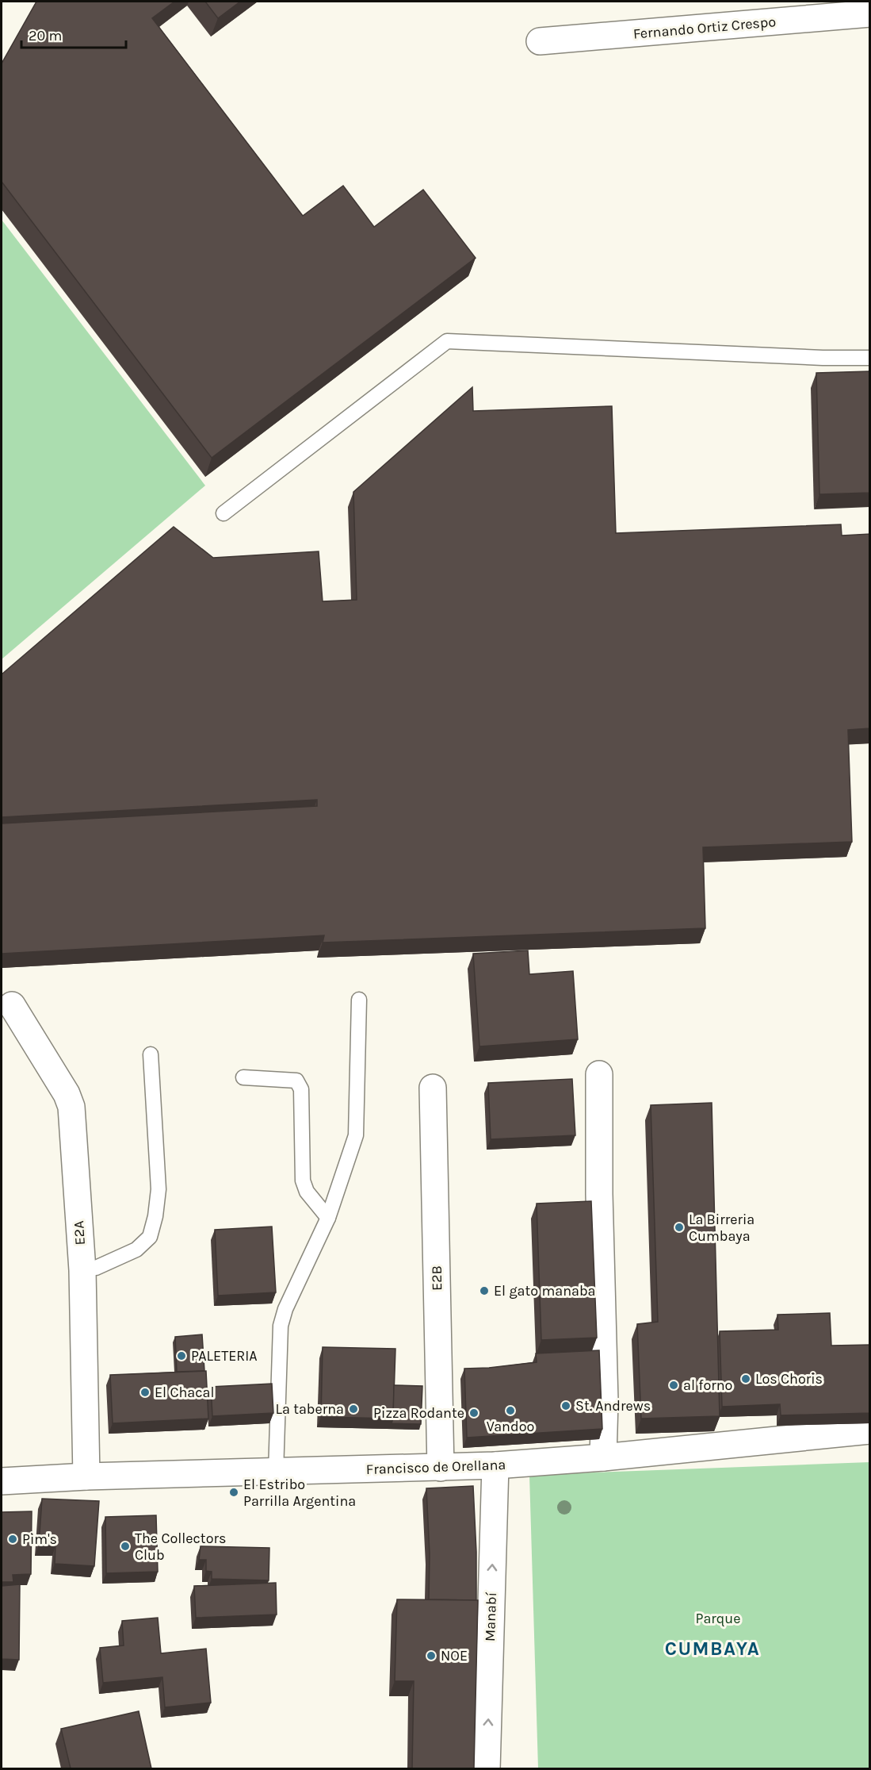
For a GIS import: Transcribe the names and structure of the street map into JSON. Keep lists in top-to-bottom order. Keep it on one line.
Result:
{"streets":{"street":["Fernando Ortiz Crespo","E2A","E2B","Francisco de Orellana","Manabí"]},"crossings":[["E2A","Francisco de Orellana"],["E2B","Francisco de Orellana"],["Francisco de Orellana","Manabí"]],"one_way":["Manabí"],"districts":["CUMBAYA"],"parks":["Parque"],"places":["La Birreria Cumbaya","El gato manaba","PALETERIA","Los Choris","al forno","El Chacal","St. Andrews","La taberna","Vandoo","Pizza Rodante","El Estribo Parrilla Argentina","Pim's","The Collectors Club","NOE"],"scale_bar":"20 m"}
